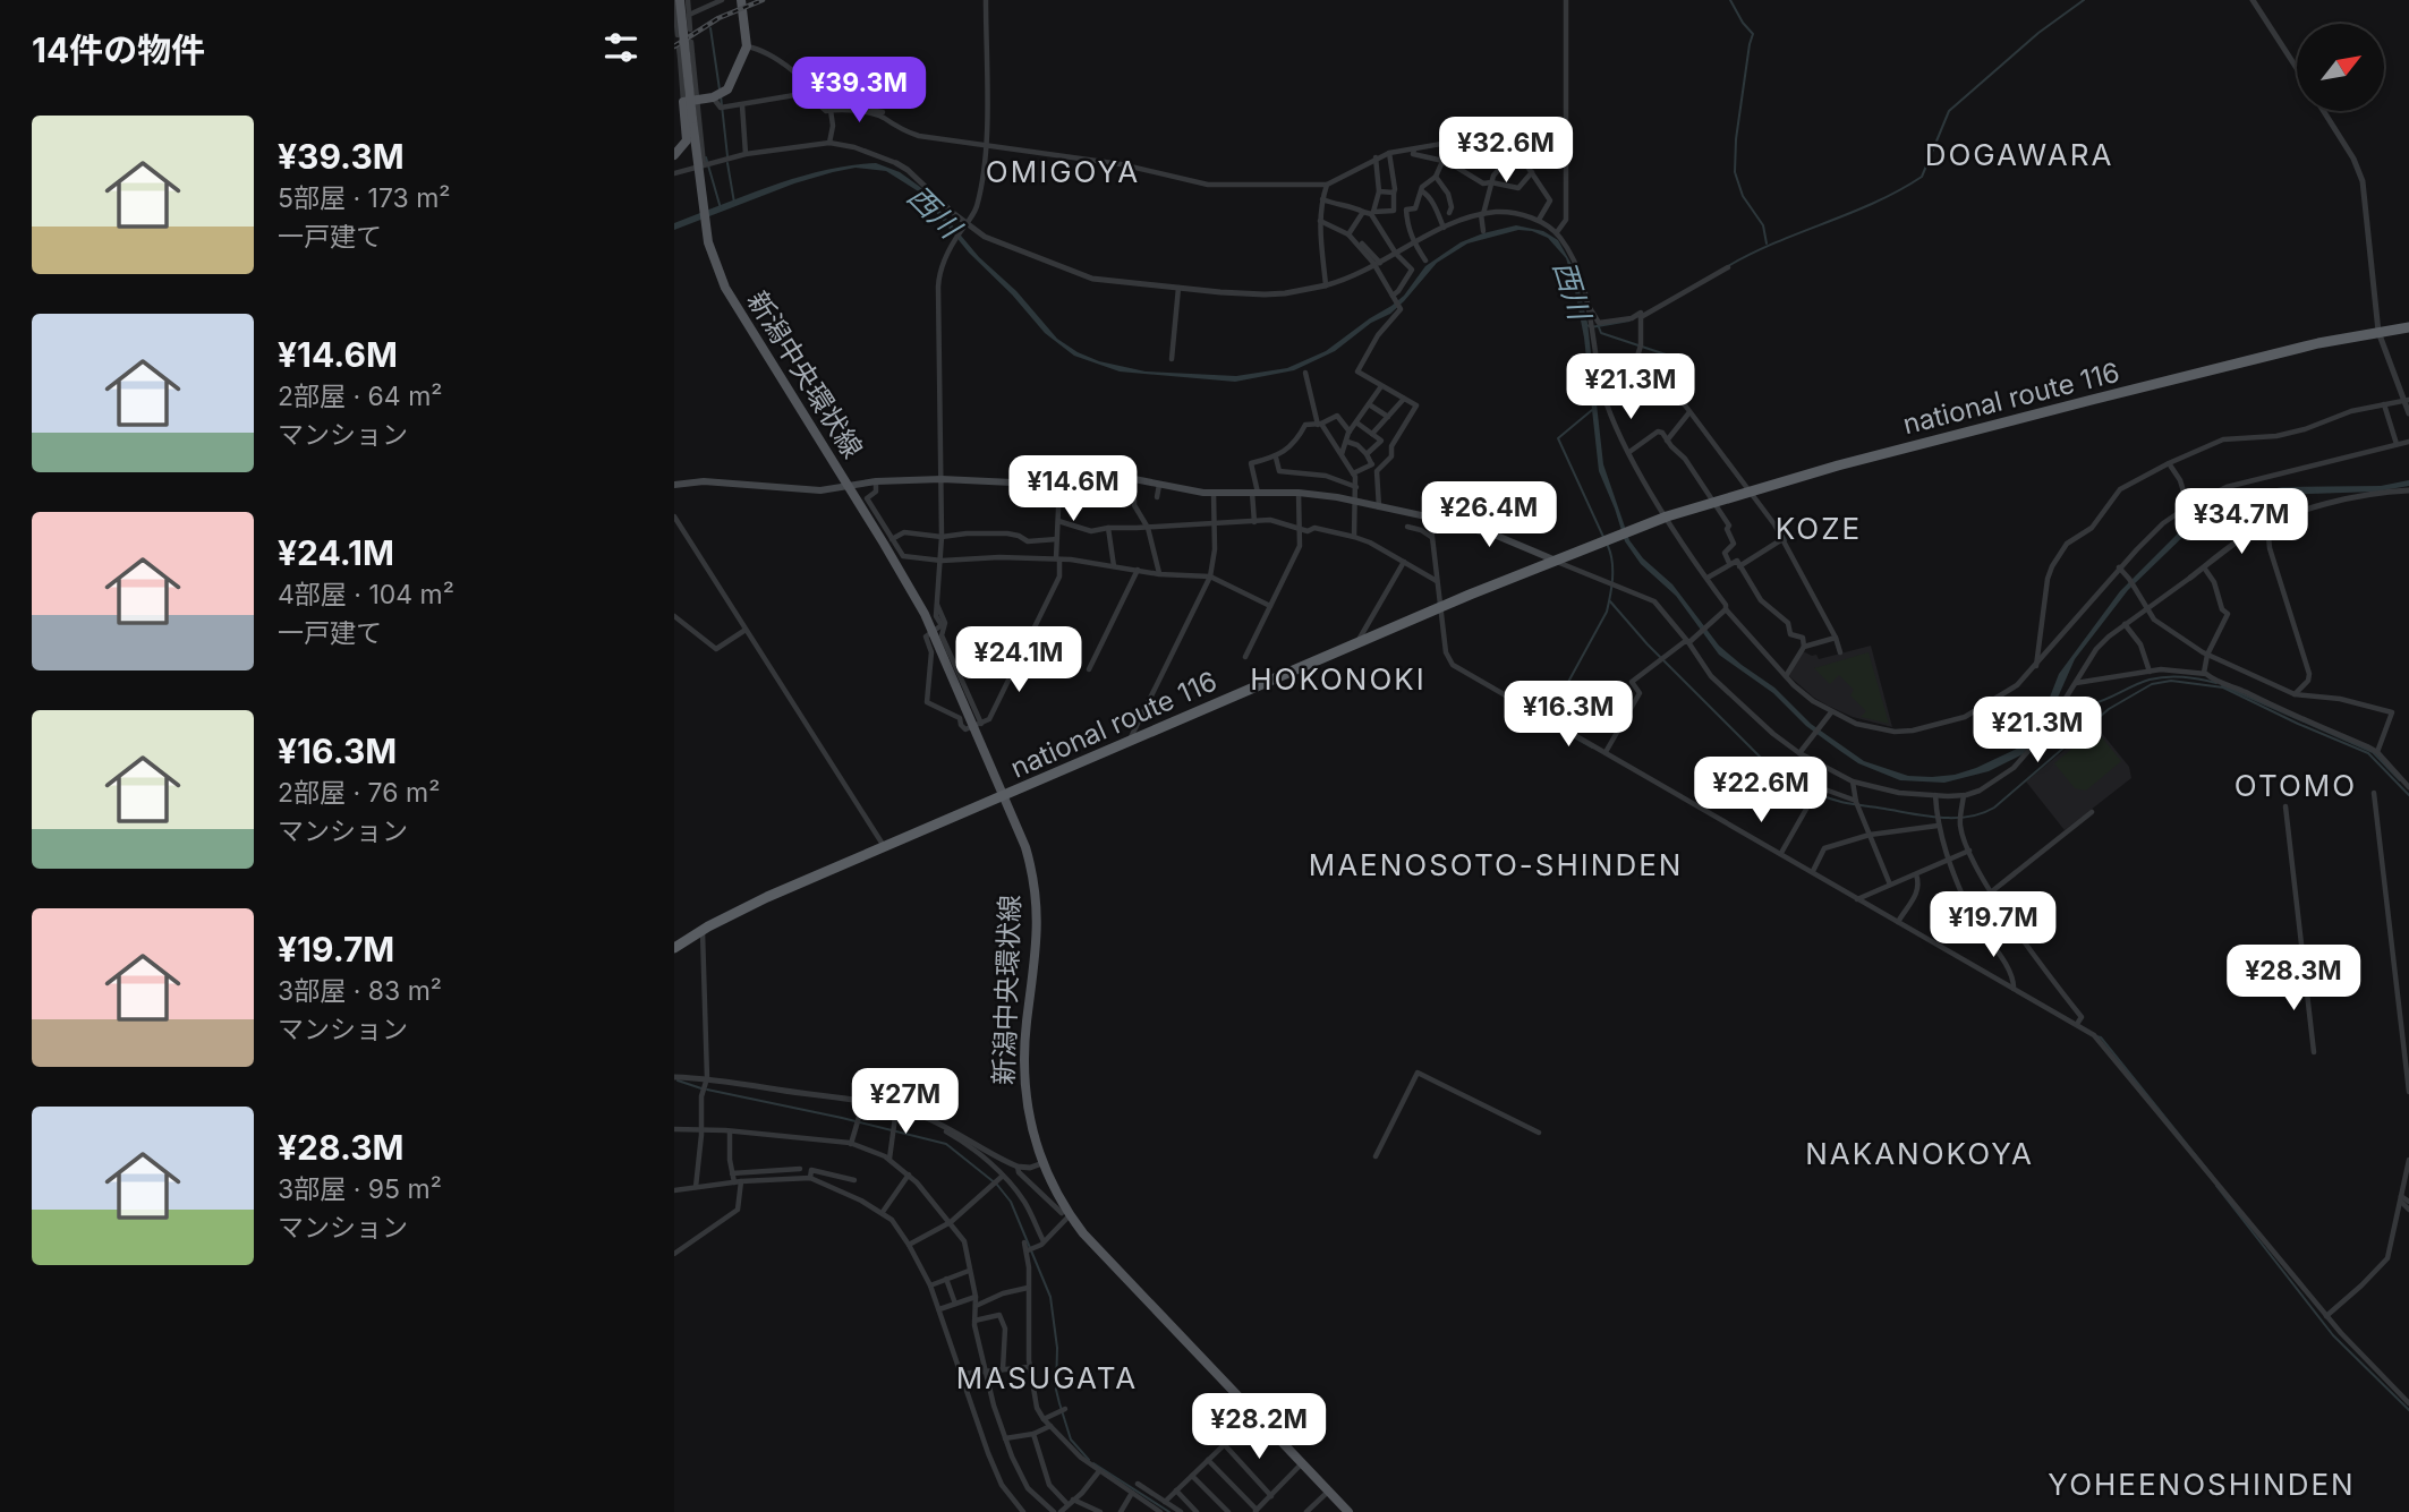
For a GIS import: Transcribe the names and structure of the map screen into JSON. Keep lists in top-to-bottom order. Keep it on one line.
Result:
{"streets":{"highway":["national route 116"],"main road":["新潟中央環状線"]},"crossings":[["新潟中央環状線","national route 116"]],"districts":["DOGAWARA","OMIGOYA","KOZE","HOKONOKI","OTOMO","MAENOSOTO-SHINDEN","NAKANOKOYA","MASUGATA","YOHEENOSHINDEN"],"water":["西川"],"north":"top right","page":{"heading":"14件の物件","price":["¥39.3M","¥32.6M","¥21.3M","¥14.6M","¥26.4M","¥34.7M","¥24.1M","¥16.3M","¥21.3M","¥22.6M","¥19.7M","¥28.3M","¥27M","¥28.2M"],"list":[{"name":"¥39.3M","note":"5部屋 · 173 m² · 一戸建て"},{"name":"¥14.6M","note":"2部屋 · 64 m² · マンション"},{"name":"¥24.1M","note":"4部屋 · 104 m² · 一戸建て"},{"name":"¥16.3M","note":"2部屋 · 76 m² · マンション"},{"name":"¥19.7M","note":"3部屋 · 83 m² · マンション"},{"name":"¥28.3M","note":"3部屋 · 95 m² · マンション"}]}}
